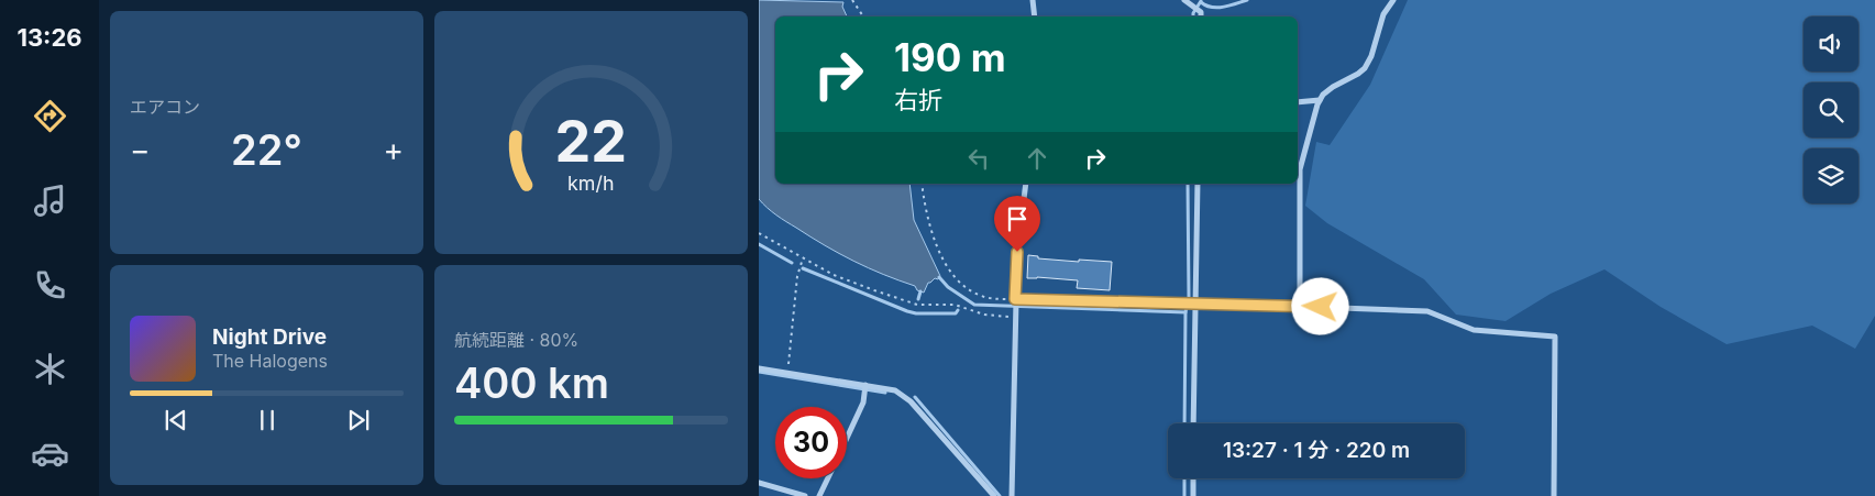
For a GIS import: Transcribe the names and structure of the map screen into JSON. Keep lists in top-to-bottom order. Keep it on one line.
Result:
{"page":{"tabs":"13:26","tile":["エアコン",["航続距離 · 80%","400 km"]],"turn":["190 m","右折"],"heat":["−","22°","+"],"song":["Night Drive","The Halogens"],"limit":"30","trip":"13:27 · 1 分 · 220 m","gauge":["22","km/h"]}}
